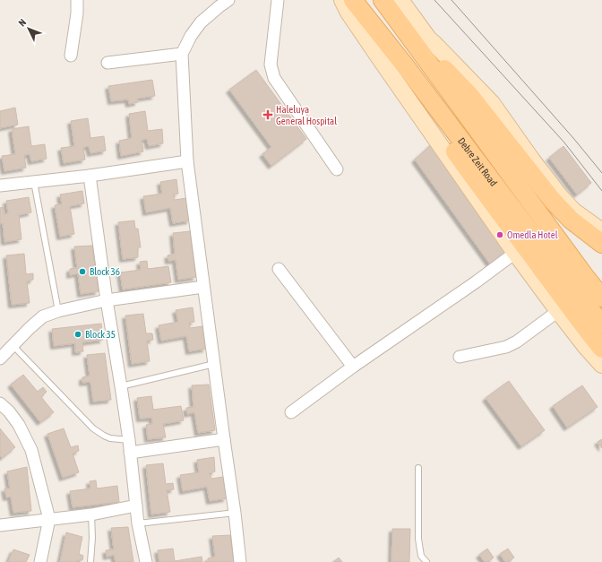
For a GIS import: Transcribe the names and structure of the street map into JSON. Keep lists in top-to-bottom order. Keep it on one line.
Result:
{"streets":{"main road":["Debre Zeit Road"]},"places":{"health":["Haleluya General Hospital"],"other":["Omedla Hotel","Block 36","Block 35"]},"north":"top left"}
